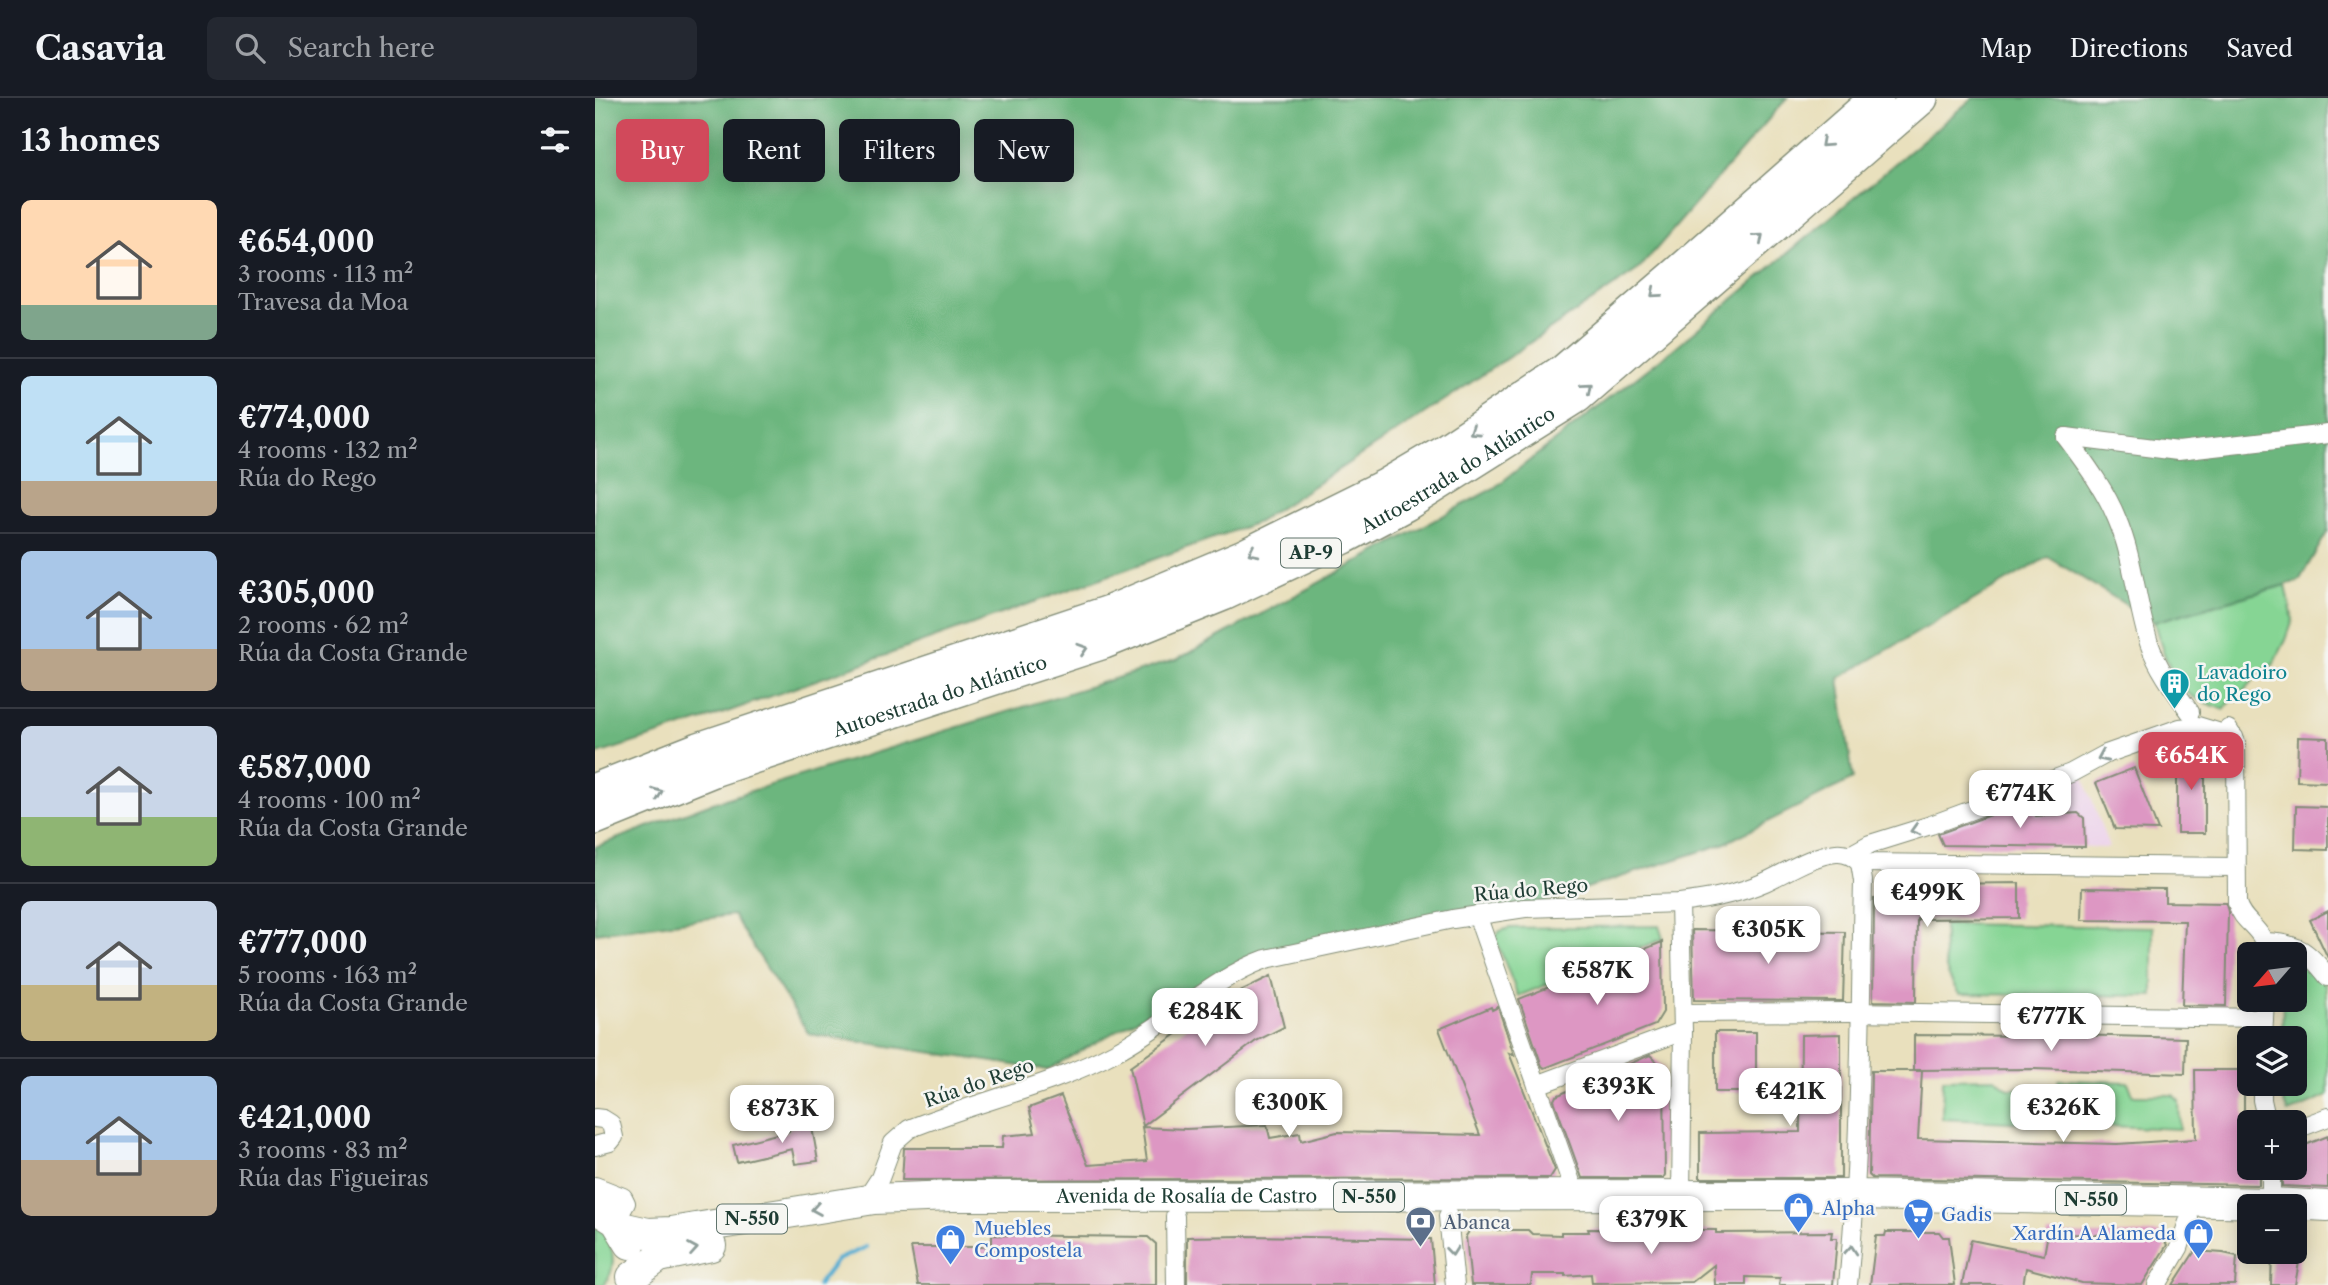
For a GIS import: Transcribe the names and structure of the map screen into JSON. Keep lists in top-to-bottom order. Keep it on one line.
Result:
{"streets":{"highway":["Autoestrada do Atlántico","AP-9","Avenida de Rosalía de Castro","N-550"],"street":["Rúa do Rego"]},"crossings":[["Rúa do Rego","Avenida de Rosalía de Castro"],["Rúa do Rego","N-550"],["Avenida de Rosalía de Castro","N-550"]],"places":{"building":["Lavadoiro do Rego"],"shop":["Alpha","Xardín A Alameda","Muebles Compostela"],"supermarket":["Gadis"],"bank":["Abanca"]},"north":"bottom left","page":{"header":"Casavia","search":"Search here","nav":["Map","Directions","Saved"],"heading":"13 homes","chip":["Buy","Rent","Filters","New"],"list":[{"name":"€654,000","note":"3 rooms · 113 m² · Travesa da Moa"},{"name":"€774,000","note":"4 rooms · 132 m² · Rúa do Rego"},{"name":"€305,000","note":"2 rooms · 62 m² · Rúa da Costa Grande"},{"name":"€587,000","note":"4 rooms · 100 m² · Rúa da Costa Grande"},{"name":"€777,000","note":"5 rooms · 163 m² · Rúa da Costa Grande"},{"name":"€421,000","note":"3 rooms · 83 m² · Rúa das Figueiras"}],"price":["€654K","€774K","€499K","€305K","€587K","€284K","€777K","€393K","€421K","€300K","€326K","€873K","€379K"],"map_buttons":["+","−"]}}
